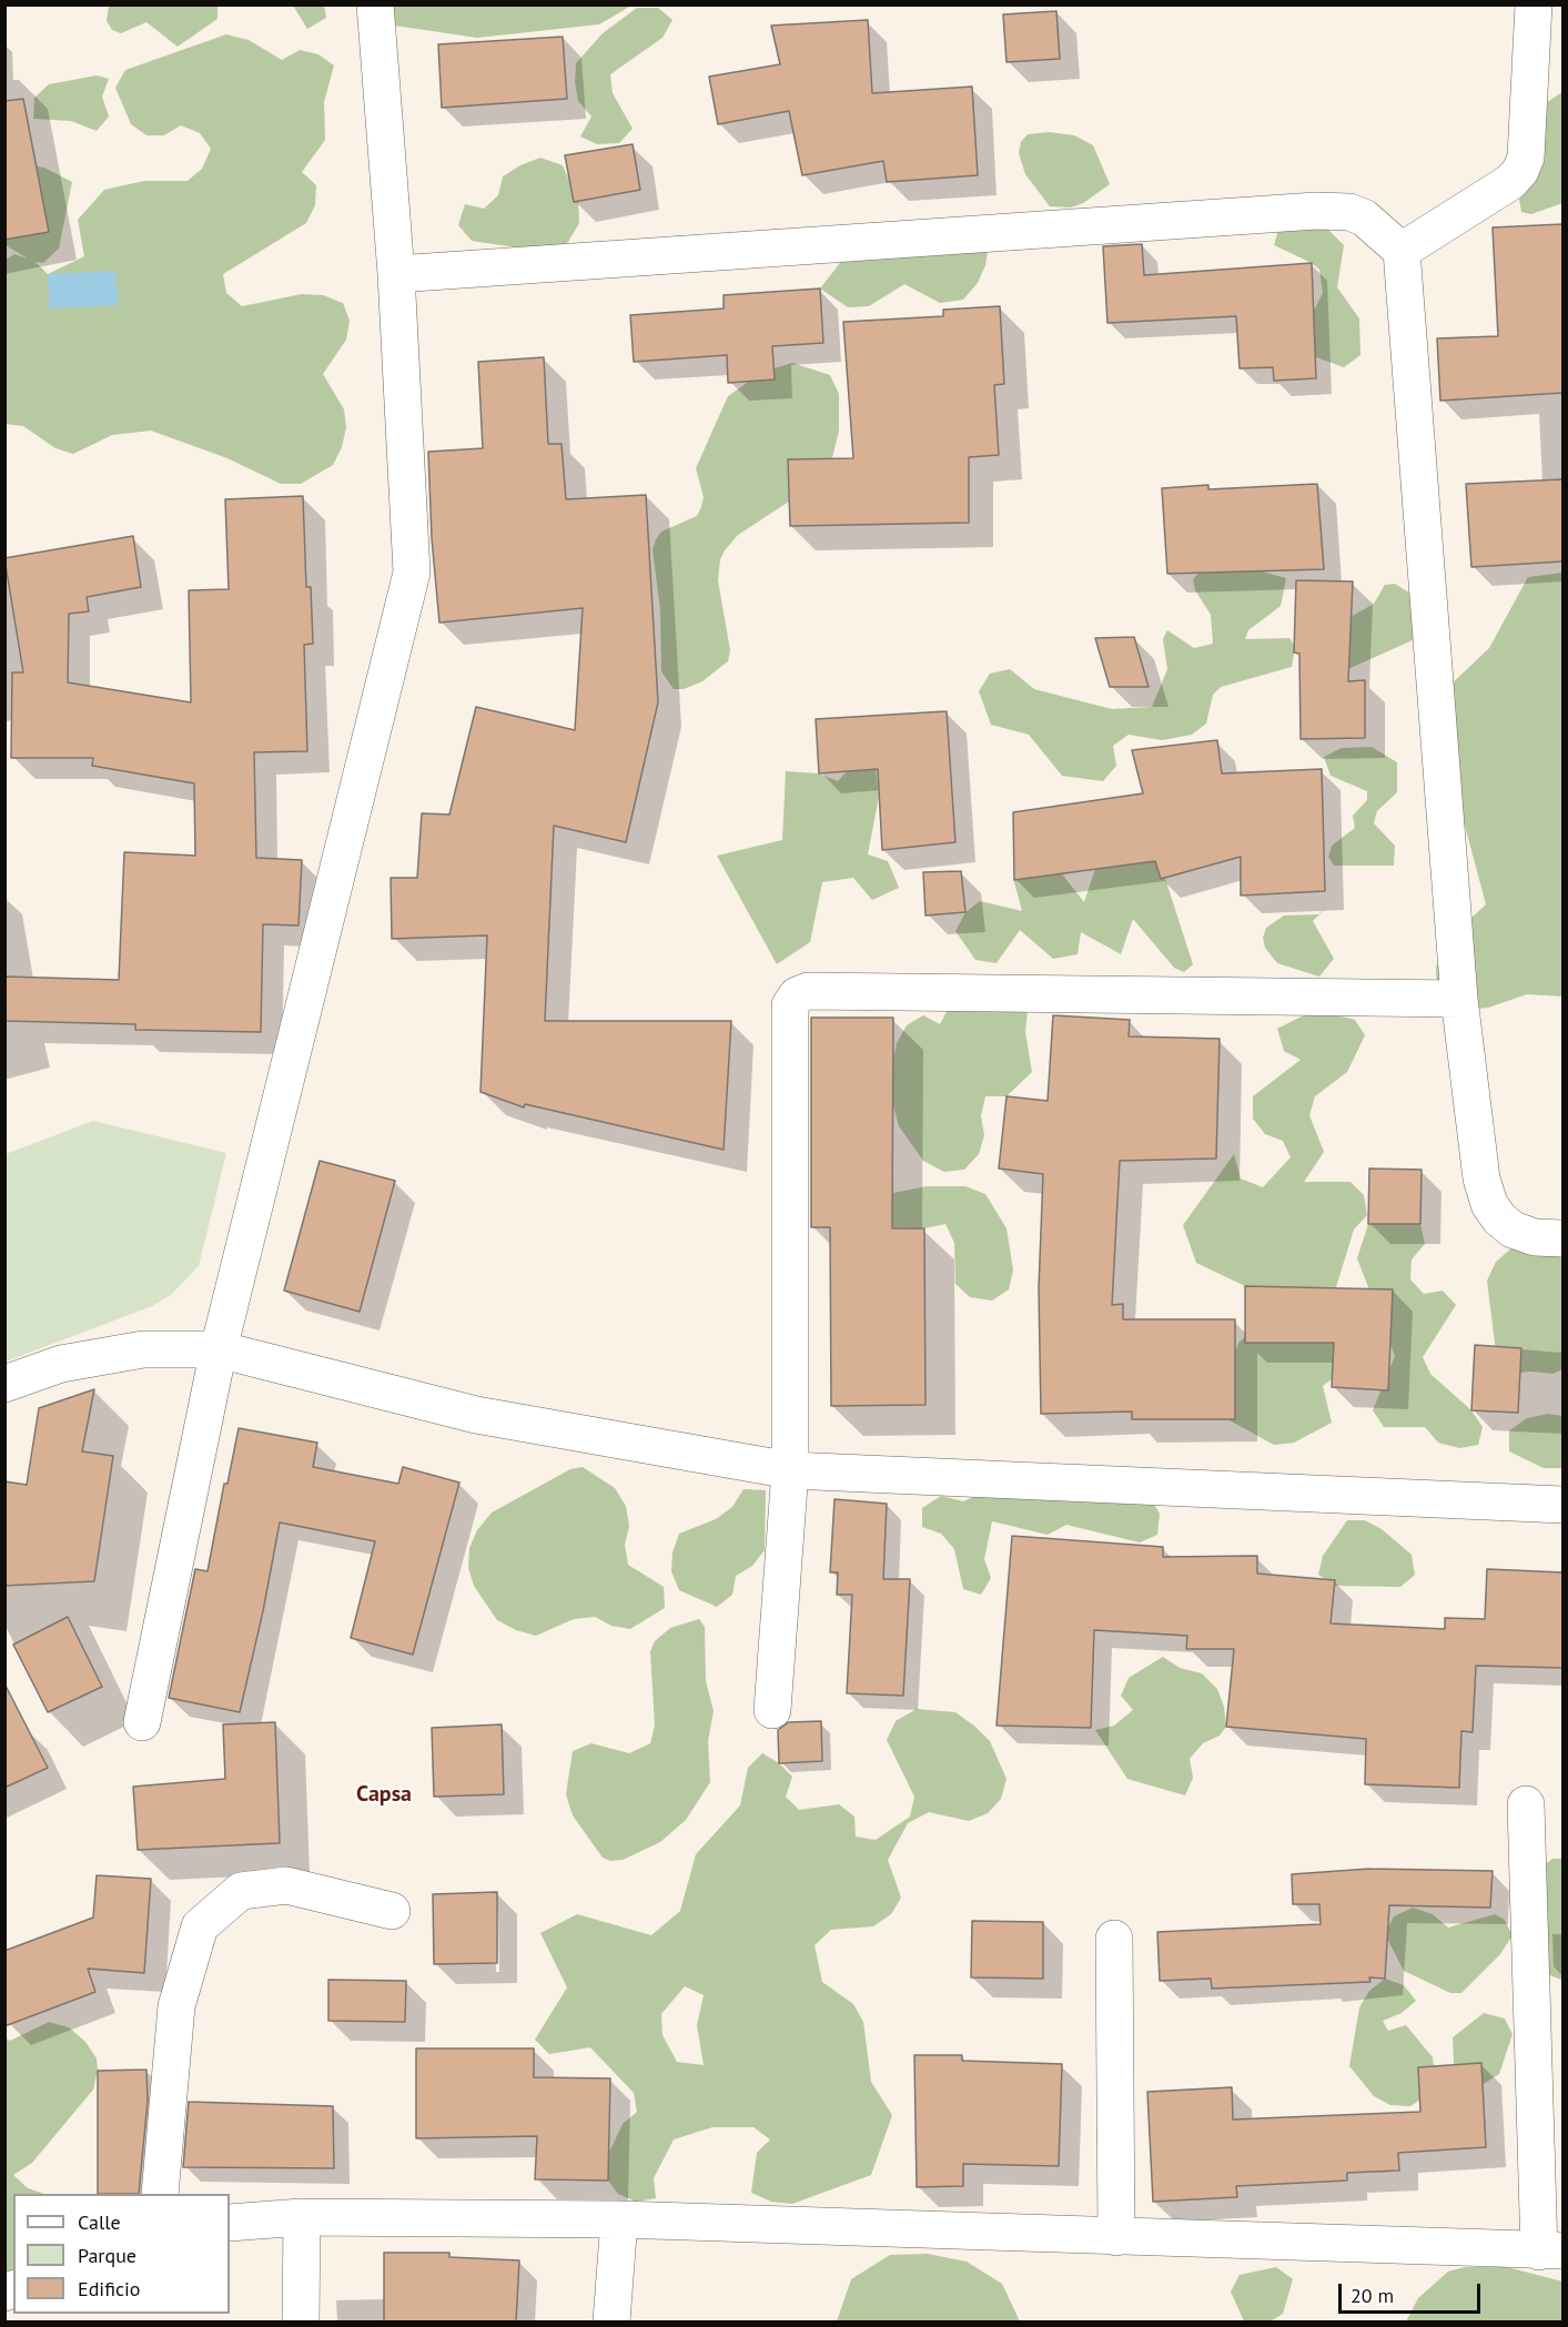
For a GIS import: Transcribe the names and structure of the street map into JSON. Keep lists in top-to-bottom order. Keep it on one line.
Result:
{"districts":["Capsa"],"legend":["Calle","Parque","Edificio"],"scale_bar":"20 m"}
